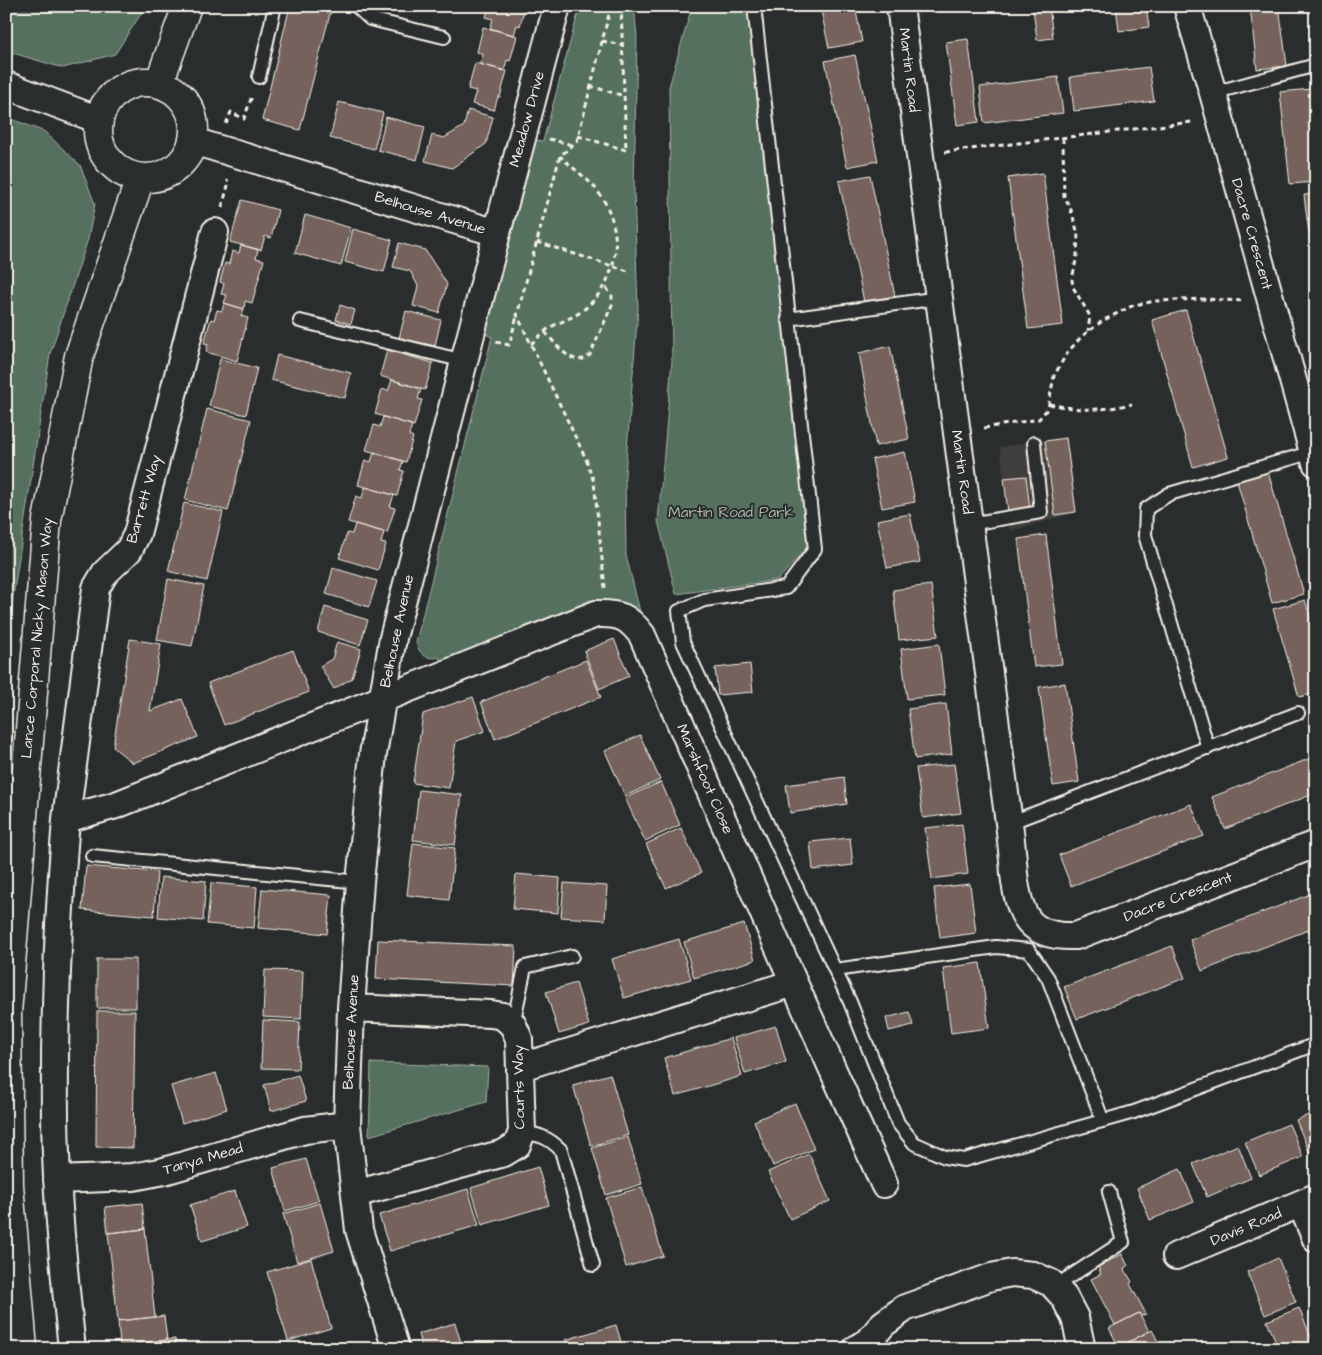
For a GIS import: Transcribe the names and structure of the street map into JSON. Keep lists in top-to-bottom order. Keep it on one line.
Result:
{"streets":{"main road":["Lance Corporal Nicky Mason Way"],"street":["Martin Road","Meadow Drive","Belhouse Avenue","Dacre Crescent","Barrett Way","Marshfoot Close","Courts Way","Tanya Mead","Davis Road"]},"crossings":[["Martin Road","Dacre Crescent"],["Meadow Drive","Belhouse Avenue"],["Belhouse Avenue","Lance Corporal Nicky Mason Way"],["Belhouse Avenue","Courts Way"],["Belhouse Avenue","Tanya Mead"],["Barrett Way","Tanya Mead"]],"parks":["Martin Road Park"]}
